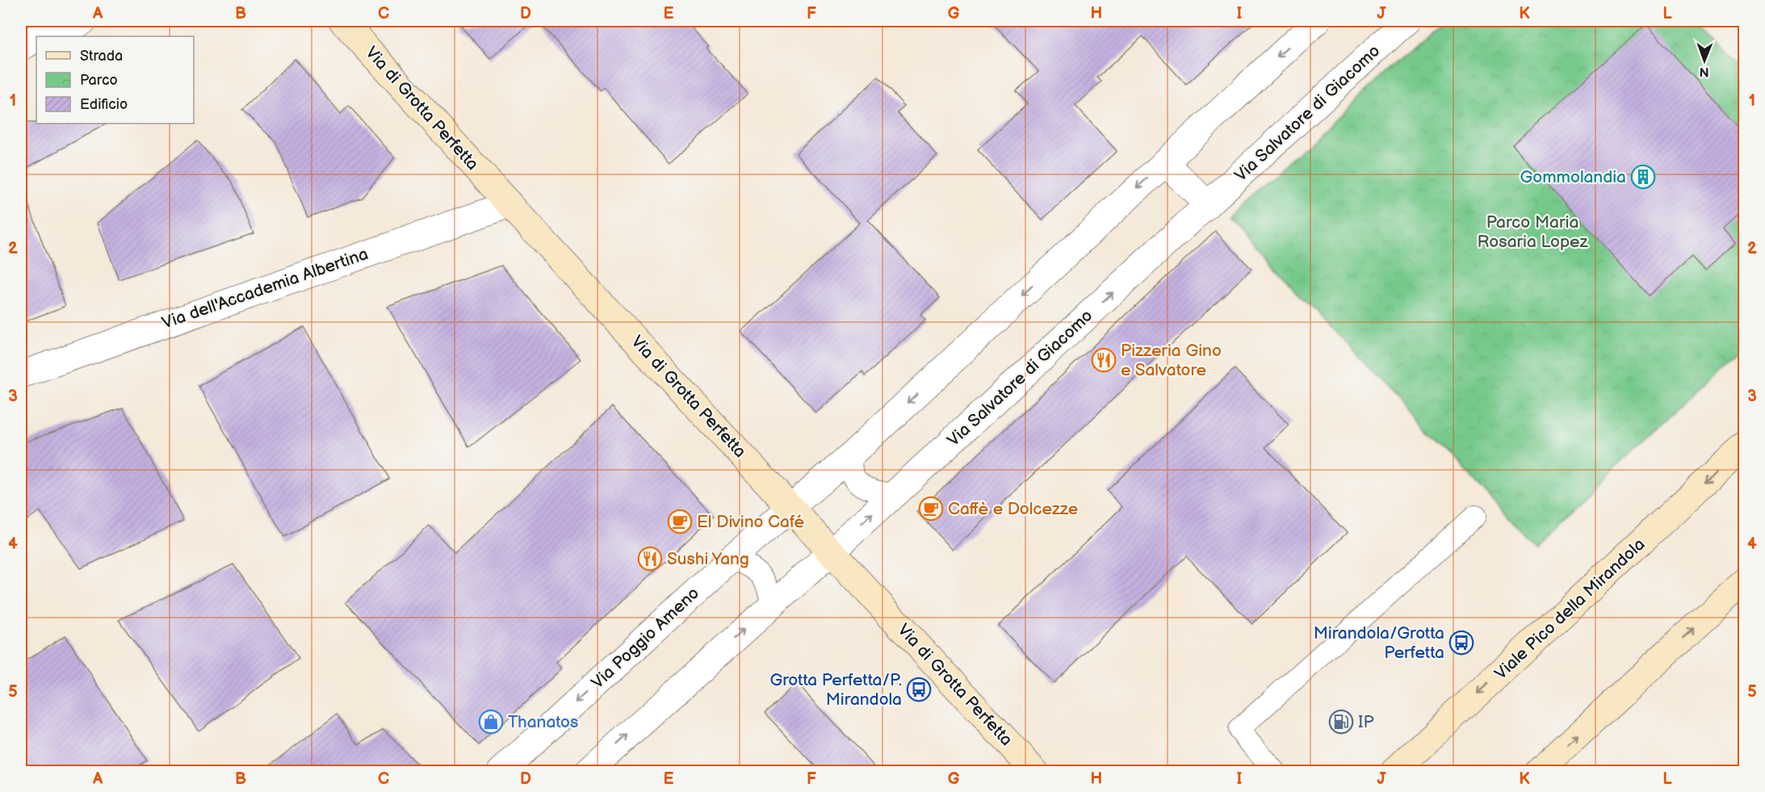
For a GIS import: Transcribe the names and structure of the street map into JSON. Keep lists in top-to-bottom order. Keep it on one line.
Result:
{"streets":{"street":["Via di Grotta Perfetta","Via Salvatore di Giacomo","Via dell'Accademia Albertina","Viale Pico della Mirandola","Via Poggio Ameno"]},"crossings":[["Via di Grotta Perfetta","Via Salvatore di Giacomo"],["Via di Grotta Perfetta","Via dell'Accademia Albertina"],["Via di Grotta Perfetta","Via Poggio Ameno"]],"parks":["Parco Maria Rosaria Lopez"],"places":{"building":["Gommolandia"],"restaurant":["Pizzeria Gino e Salvatore","Sushi Yang"],"cafe":["Caffè e Dolcezze","El Divino Café"],"bus stop":["Mirandola/Grotta Perfetta","Grotta Perfetta/P. Mirandola"],"shop":["Thanatos"],"fuel station":["IP"]},"legend":["Strada","Parco","Edificio"],"north":"bottom","grid":{"columns":["A","B","C","D","E","F","G","H","I","J","K","L"],"rows":["1","2","3","4","5"]}}
